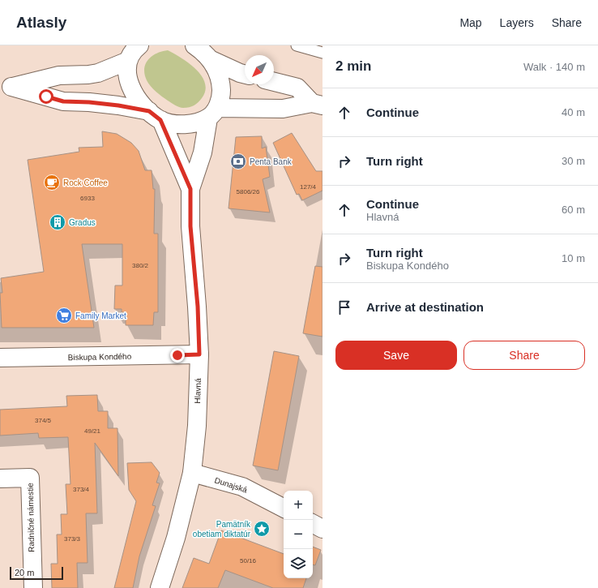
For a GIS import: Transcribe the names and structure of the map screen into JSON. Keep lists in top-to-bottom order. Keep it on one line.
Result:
{"streets":{"main road":["Biskupa Kondého","Hlavná","Dunajská","Radničné námestie"]},"crossings":[["Biskupa Kondého","Hlavná"],["Hlavná","Dunajská"]],"places":{"bank":["Penta Bank"],"cafe":["Rock Coffee"],"building":["Gradus"],"supermarket":["Family Market"],"place":["Pamätník obetiam diktatúr"]},"house_numbers":["127/4","5806/26","6933","380/2","374/5","49/21","373/4","373/3","50/16"],"scale_bar":"20 m","north":"bottom left","page":{"header":"Atlasly","nav":["Map","Layers","Share"],"heading":["2 min","Walk · 140 m"],"list":[["Continue","40 m"],["Turn right","30 m"],["Continue","Hlavná","60 m"],["Turn right","Biskupa Kondého","10 m"],"Arrive at destination"],"buttons":["Save","Share"],"map_buttons":["+","−"],"scale":"20 m"}}
